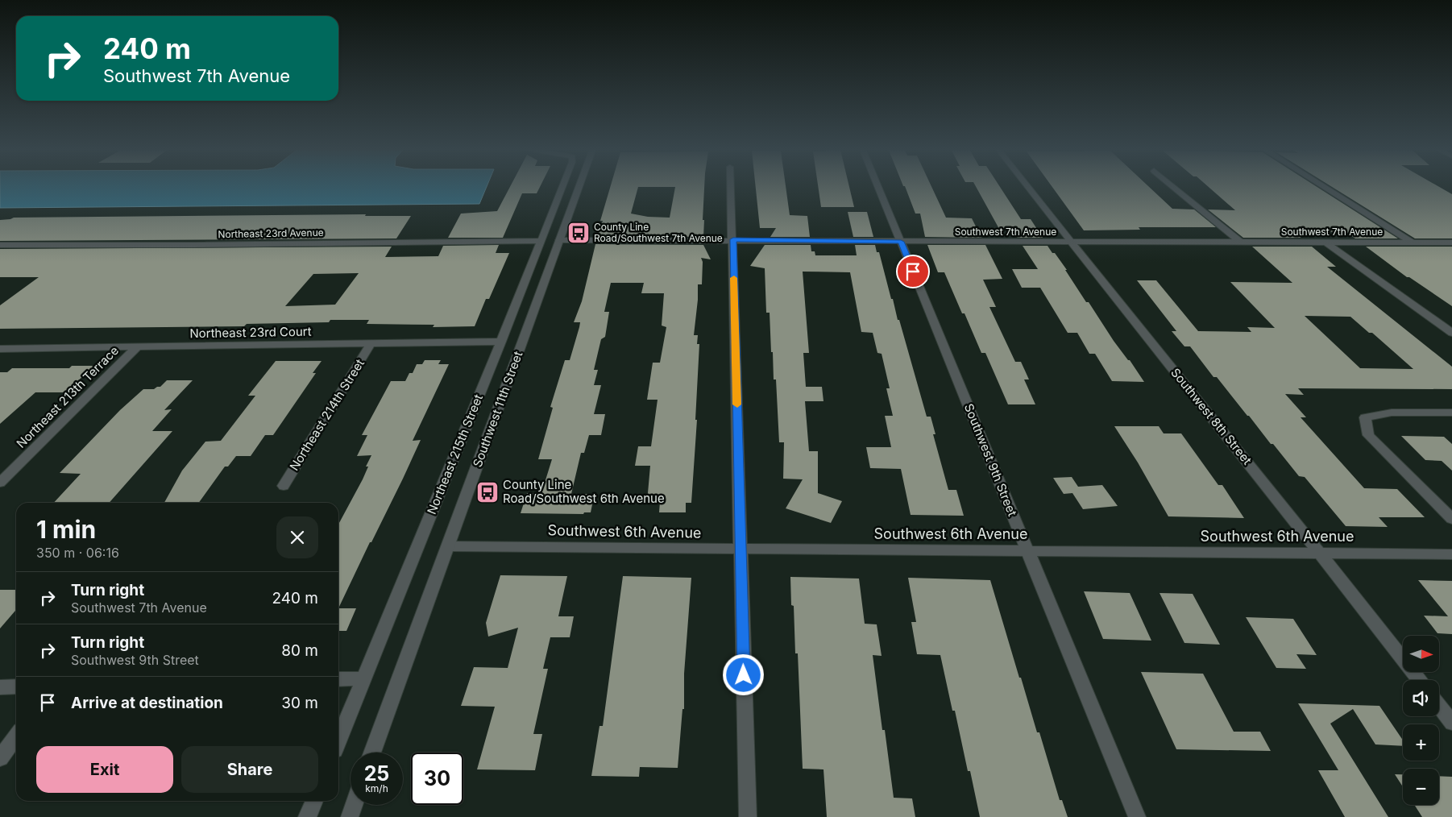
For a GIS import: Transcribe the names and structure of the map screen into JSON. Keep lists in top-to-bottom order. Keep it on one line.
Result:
{"streets":{"street":["Southwest 7th Avenue","Northeast 23rd Avenue","Northeast 23rd Court","Northeast 213th Terrace","Southwest 11th Street","Northeast 214th Street","Southwest 8th Street","Northeast 215th Street","Southwest 9th Street","Southwest 6th Avenue"]},"crossings":[["Southwest 7th Avenue","Southwest 11th Street"],["Southwest 7th Avenue","Southwest 8th Street"],["Southwest 7th Avenue","Southwest 9th Street"],["Northeast 23rd Avenue","Northeast 215th Street"],["Northeast 23rd Court","Northeast 213th Terrace"],["Northeast 23rd Court","Northeast 214th Street"],["Northeast 23rd Court","Northeast 215th Street"],["Southwest 11th Street","Southwest 6th Avenue"],["Southwest 8th Street","Southwest 6th Avenue"],["Southwest 9th Street","Southwest 6th Avenue"]],"places":{"bus stop":["County Line Road/Southwest 7th Avenue","County Line Road/Southwest 6th Avenue"]},"north":"right","page":{"turn":["240 m","Southwest 7th Avenue"],"heading":["1 min","350 m · 06:16"],"list":[{"name":"Turn right","note":"Southwest 7th Avenue","value":"240 m"},{"name":"Turn right","note":"Southwest 9th Street","value":"80 m"},{"name":"Arrive at destination","value":"30 m"}],"map_buttons":["+","−"],"buttons":["Exit","Share"],"speed":"25 km/h","limit":"30"}}
